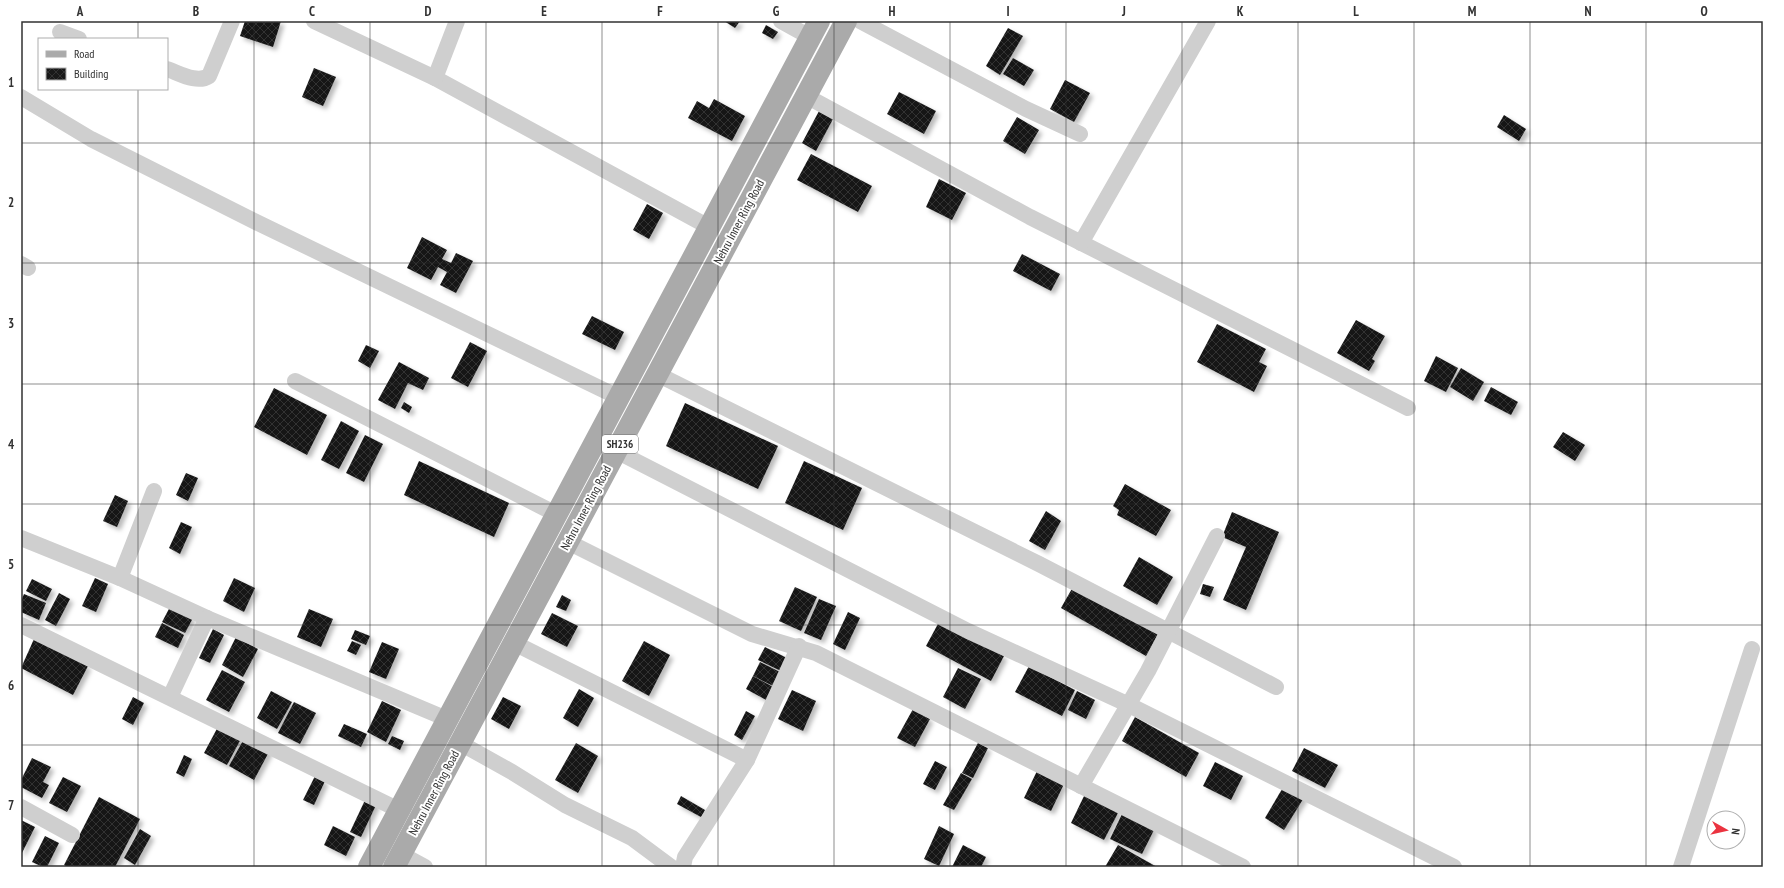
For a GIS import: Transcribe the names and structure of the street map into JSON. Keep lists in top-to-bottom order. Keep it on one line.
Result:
{"streets":{"main road":["Nehru Inner Ring Road","SH236"]},"legend":["Road","Building"],"north":"right","grid":{"columns":["A","B","C","D","E","F","G","H","I","J","K","L","M","N","O"],"rows":["1","2","3","4","5","6","7"]}}
